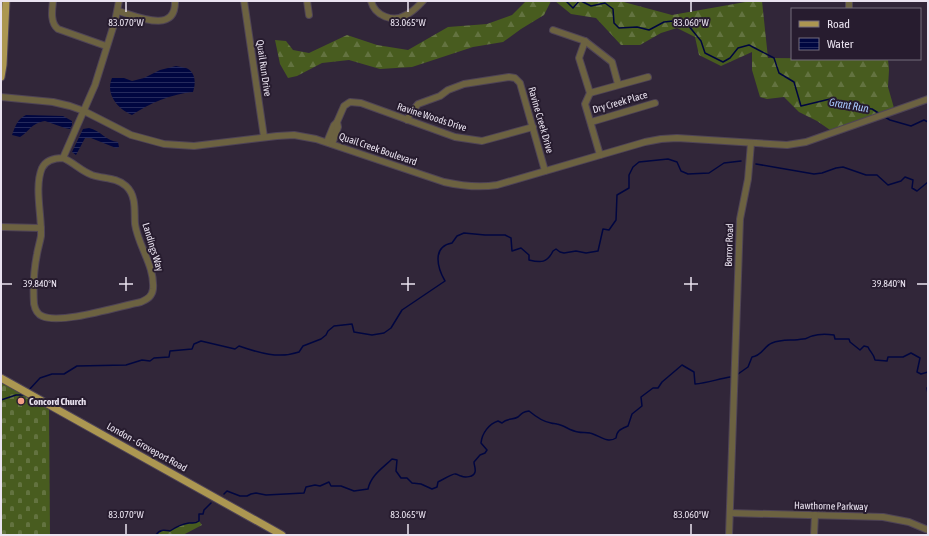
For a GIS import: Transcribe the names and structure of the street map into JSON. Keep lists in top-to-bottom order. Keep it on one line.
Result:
{"streets":{"main road":["London - Groveport Road"],"street":["Quail Run Drive","Dry Creek Place","Ravine Woods Drive","Ravine Creek Drive","Quail Creek Boulevard","Borror Road","Landings Way","Hawthorne Parkway"]},"crossings":[["Quail Run Drive","Quail Creek Boulevard"],["Ravine Woods Drive","Ravine Creek Drive"],["Ravine Woods Drive","Quail Creek Boulevard"],["Ravine Creek Drive","Quail Creek Boulevard"],["Quail Creek Boulevard","Borror Road"],["Borror Road","Hawthorne Parkway"]],"water":["Grant Run"],"places":["Concord Church"],"legend":["Road","Water"],"coordinates":["83.070°W","83.065°W","83.060°W","39.840°N"]}
